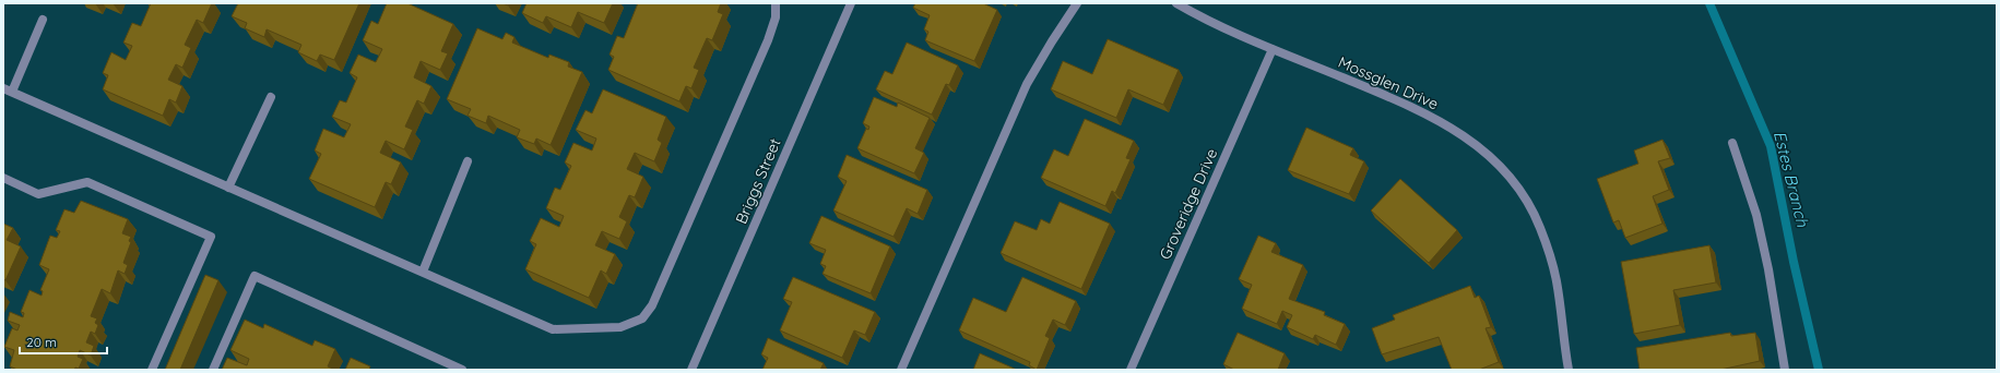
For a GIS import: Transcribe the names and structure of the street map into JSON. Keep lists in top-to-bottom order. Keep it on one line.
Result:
{"streets":{"street":["Mossglen Drive","Briggs Street","Groveridge Drive"]},"crossings":[["Mossglen Drive","Groveridge Drive"]],"water":["Estes Branch"],"scale_bar":"20 m"}
